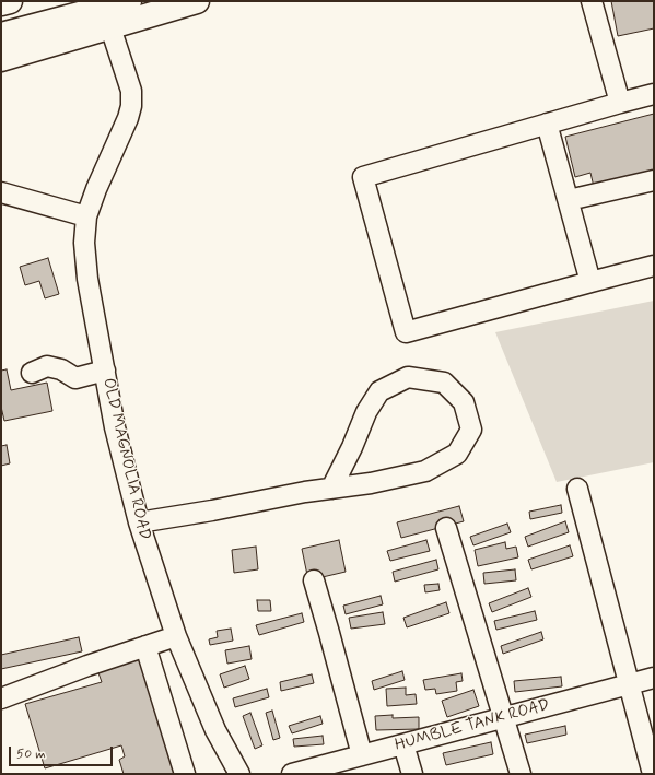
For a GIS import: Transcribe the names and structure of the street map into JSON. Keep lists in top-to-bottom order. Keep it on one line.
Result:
{"streets":{"street":["OLD MAGNOLIA ROAD","HUMBLE TANK ROAD"]},"scale_bar":"50 m"}
